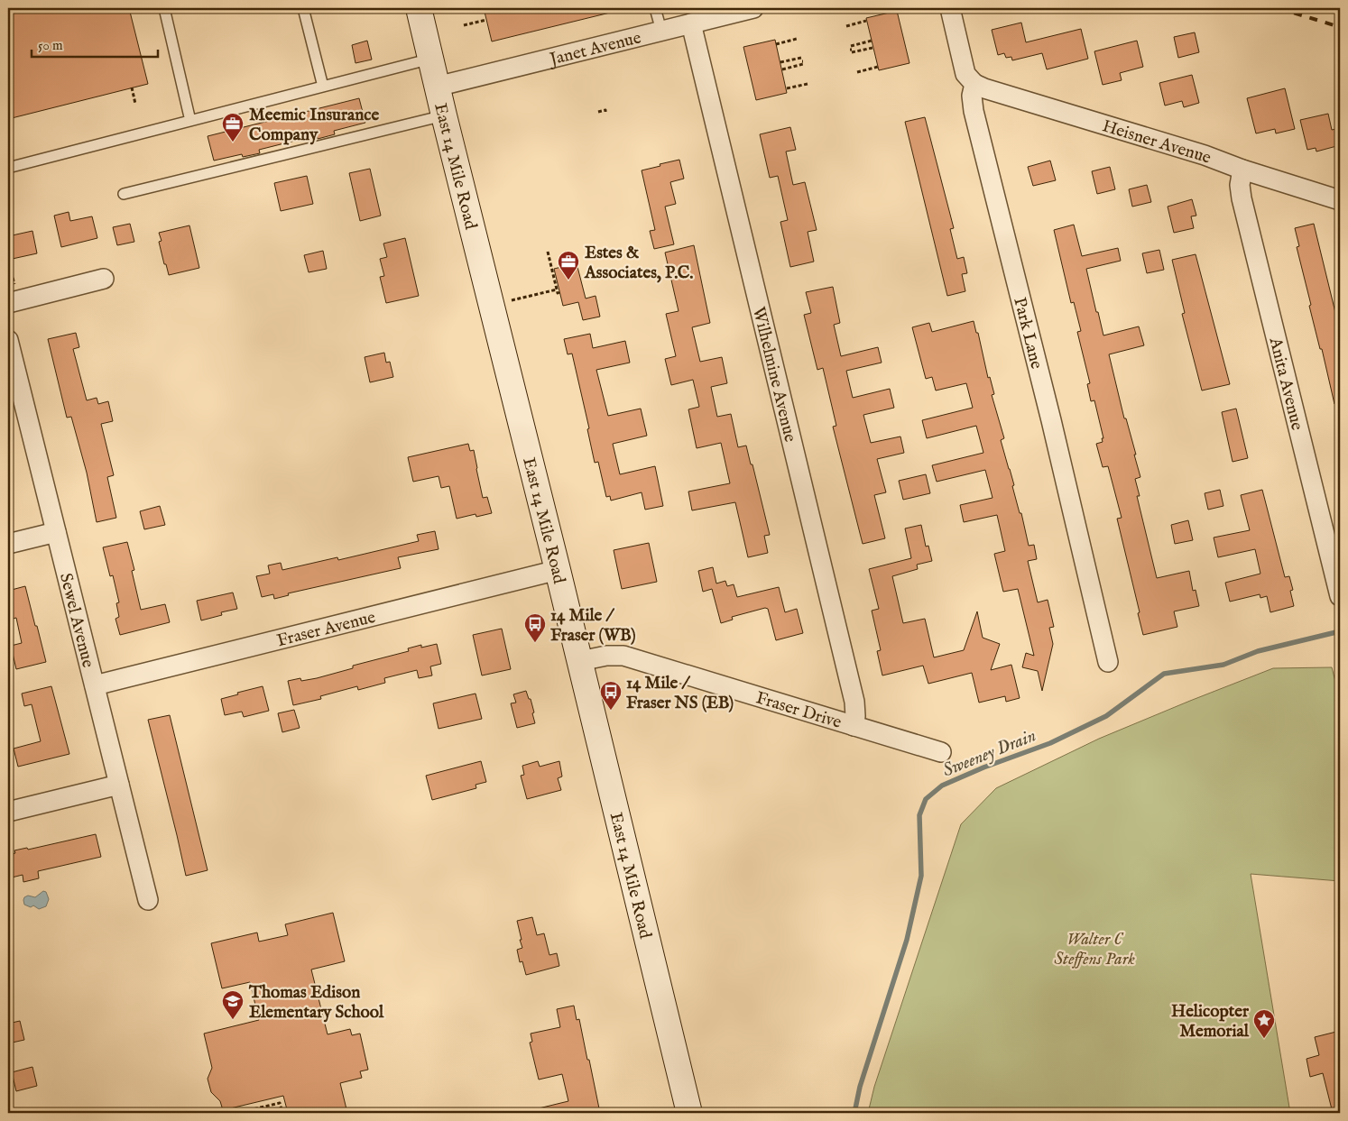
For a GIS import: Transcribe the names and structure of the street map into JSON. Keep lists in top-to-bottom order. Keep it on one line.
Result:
{"streets":{"main road":["East 14 Mile Road"],"street":["Janet Avenue","Heisner Avenue","Park Lane","Wilhelmine Avenue","Anita Avenue","Sewel Avenue","Fraser Avenue","Fraser Drive"]},"crossings":[["Janet Avenue","East 14 Mile Road"],["Janet Avenue","Wilhelmine Avenue"],["Heisner Avenue","Park Lane"],["Heisner Avenue","Anita Avenue"],["East 14 Mile Road","Fraser Avenue"],["East 14 Mile Road","Fraser Drive"],["Wilhelmine Avenue","Fraser Drive"],["Sewel Avenue","Fraser Avenue"]],"water":["Sweeney Drain"],"parks":["Walter C Steffens Park"],"places":{"office":["Meemic Insurance Company","Estes & Associates, P.C."],"bus stop":["14 Mile / Fraser (WB)","14 Mile / Fraser NS (EB)"],"school or university":["Thomas Edison Elementary School"],"place":["Helicopter Memorial"]},"scale_bar":"50 m"}
